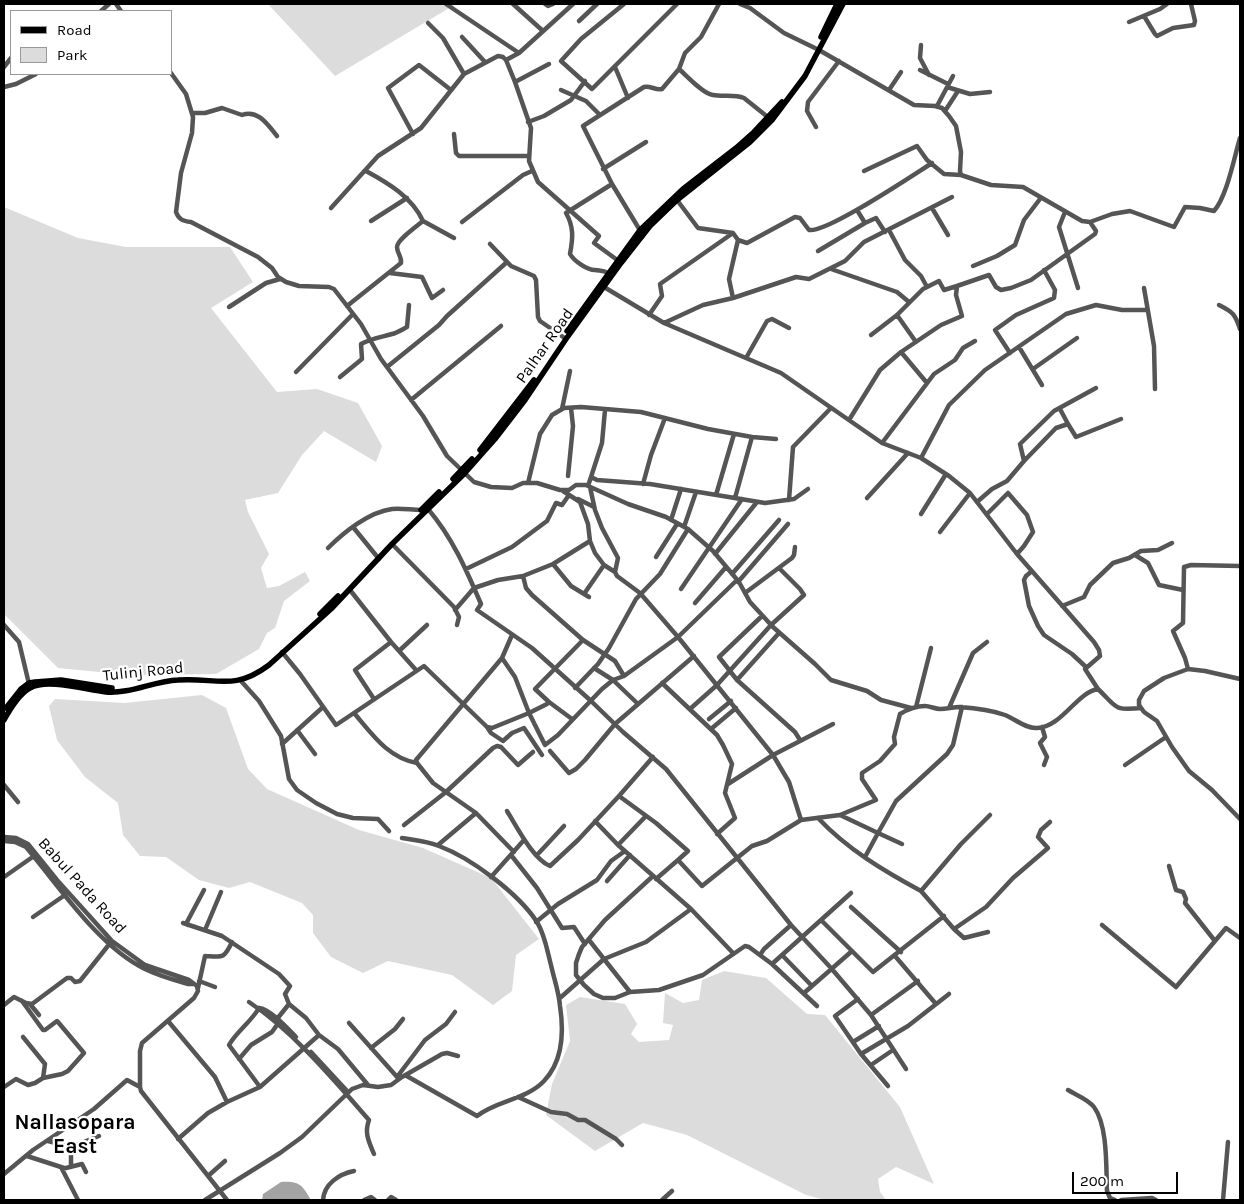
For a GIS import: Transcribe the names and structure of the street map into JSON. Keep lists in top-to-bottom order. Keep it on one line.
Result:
{"streets":{"main road":["Palhar Road","Tulinj Road"],"street":["Babul Pada Road"]},"crossings":[["Palhar Road","Tulinj Road"]],"districts":["Nallasopara East"],"legend":["Road","Park"],"scale_bar":"200 m"}
